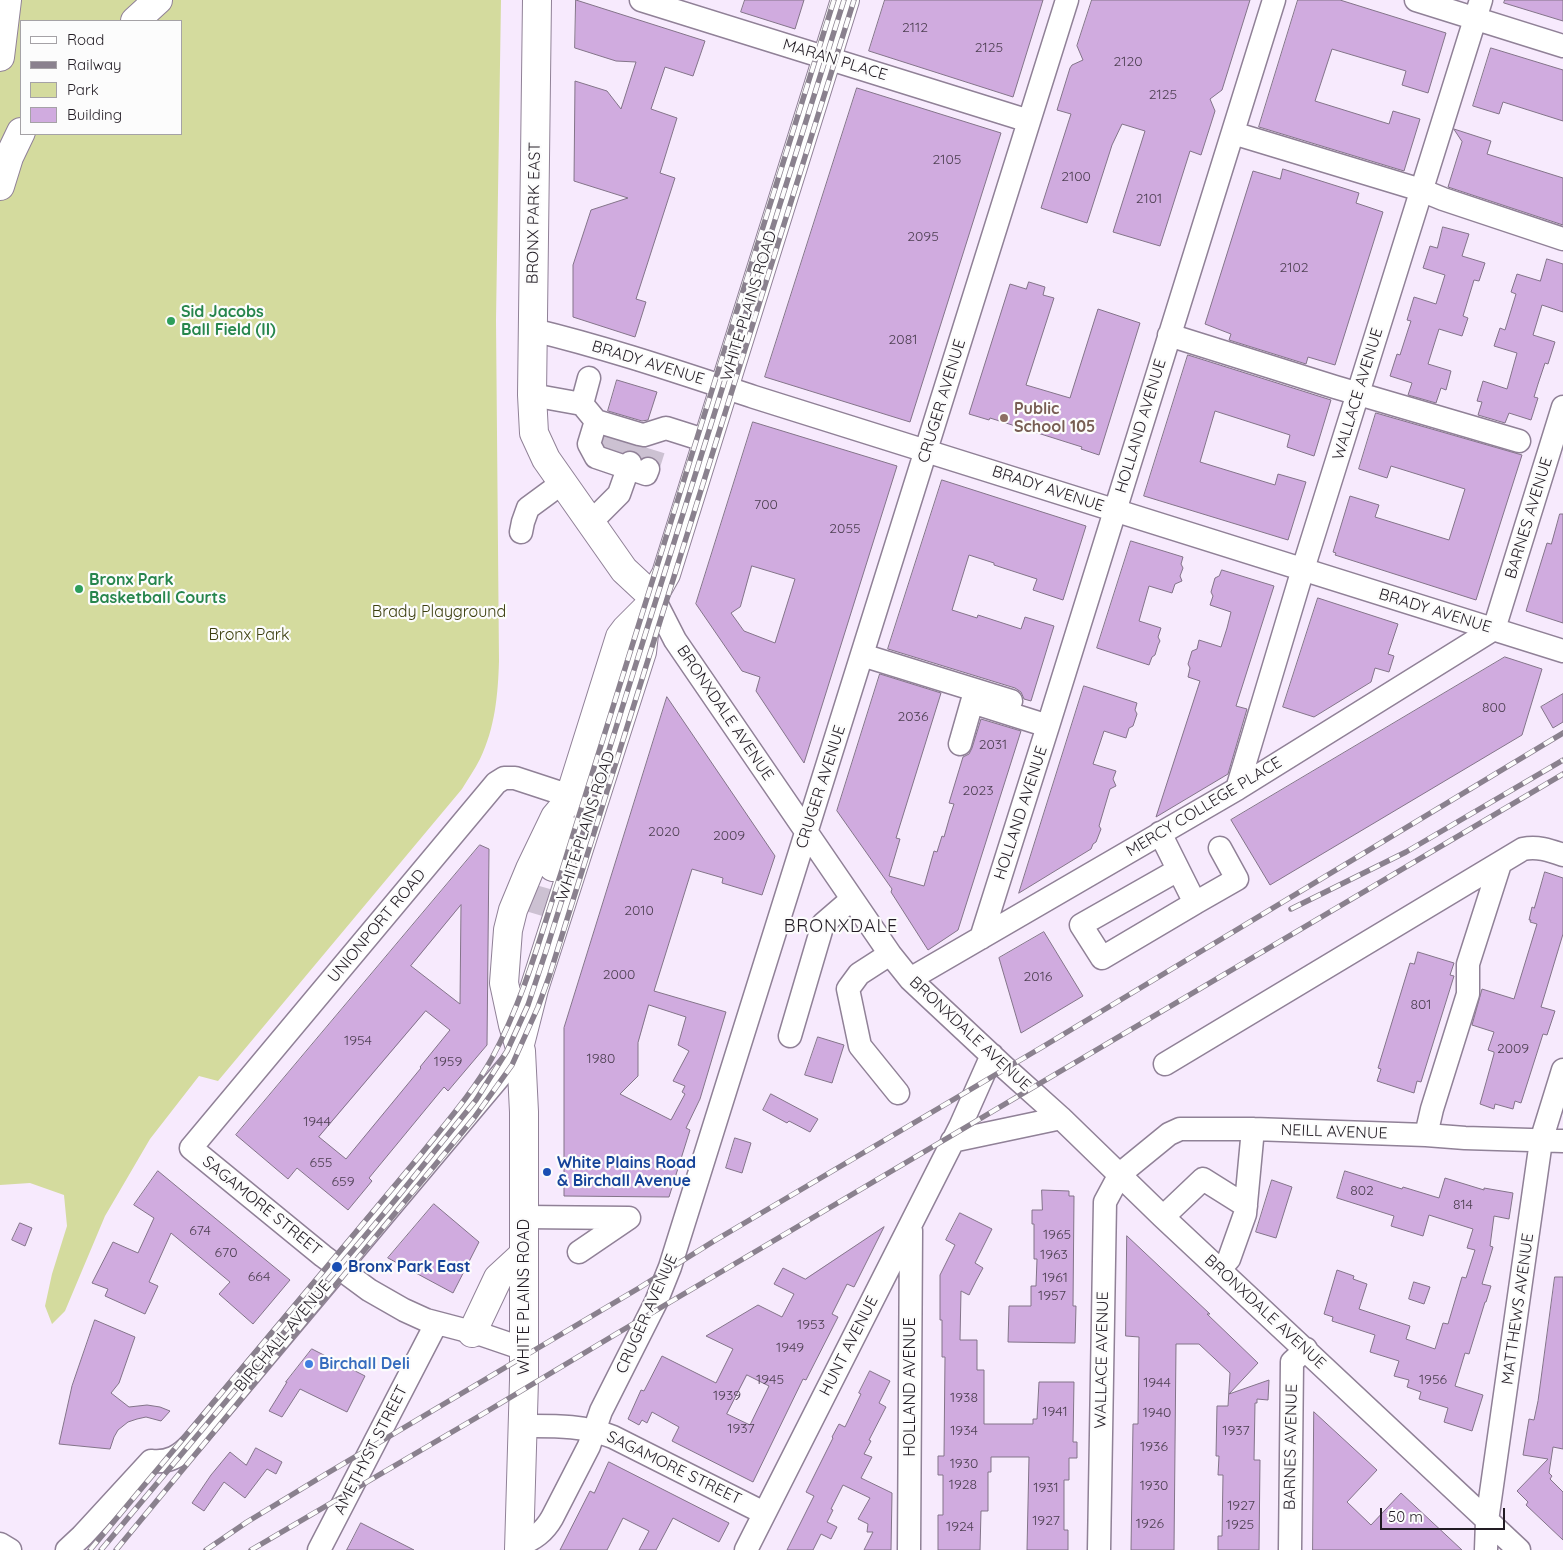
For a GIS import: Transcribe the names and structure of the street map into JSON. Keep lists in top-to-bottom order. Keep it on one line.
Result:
{"streets":{"main road":["BRONX PARK EAST","WHITE PLAINS ROAD","BRONXDALE AVENUE"],"street":["MARAN PLACE","BRADY AVENUE","WALLACE AVENUE","CRUGER AVENUE","HOLLAND AVENUE","BARNES AVENUE","MERCY COLLEGE PLACE","UNIONPORT ROAD","NEILL AVENUE","SAGAMORE STREET","MATTHEWS AVENUE","BIRCHALL AVENUE","HUNT AVENUE","AMETHYST STREET"]},"crossings":[["MARAN PLACE","WHITE PLAINS ROAD"],["MARAN PLACE","CRUGER AVENUE"],["BRONX PARK EAST","BRADY AVENUE"],["BRONX PARK EAST","BRONXDALE AVENUE"],["WHITE PLAINS ROAD","BRADY AVENUE"],["WHITE PLAINS ROAD","CRUGER AVENUE"],["WHITE PLAINS ROAD","BRONXDALE AVENUE"],["WHITE PLAINS ROAD","UNIONPORT ROAD"],["WHITE PLAINS ROAD","SAGAMORE STREET"],["WHITE PLAINS ROAD","BIRCHALL AVENUE"],["BRADY AVENUE","WALLACE AVENUE"],["BRADY AVENUE","CRUGER AVENUE"],["BRADY AVENUE","HOLLAND AVENUE"],["BRADY AVENUE","BARNES AVENUE"],["BRADY AVENUE","MERCY COLLEGE PLACE"],["WALLACE AVENUE","BRONXDALE AVENUE"],["WALLACE AVENUE","MERCY COLLEGE PLACE"],["WALLACE AVENUE","NEILL AVENUE"],["CRUGER AVENUE","BRONXDALE AVENUE"],["CRUGER AVENUE","SAGAMORE STREET"],["HOLLAND AVENUE","MERCY COLLEGE PLACE"],["HOLLAND AVENUE","HUNT AVENUE"],["BARNES AVENUE","BRONXDALE AVENUE"],["BARNES AVENUE","MERCY COLLEGE PLACE"],["BRONXDALE AVENUE","MERCY COLLEGE PLACE"],["BRONXDALE AVENUE","NEILL AVENUE"],["BRONXDALE AVENUE","MATTHEWS AVENUE"],["BRONXDALE AVENUE","HUNT AVENUE"],["UNIONPORT ROAD","SAGAMORE STREET"],["NEILL AVENUE","MATTHEWS AVENUE"],["SAGAMORE STREET","BIRCHALL AVENUE"],["SAGAMORE STREET","HUNT AVENUE"],["SAGAMORE STREET","AMETHYST STREET"]],"districts":["BRONXDALE"],"parks":["Brady Playground","Bronx Park"],"places":["Sid Jacobs Ball Field (II)","Public School 105","Bronx Park Basketball Courts","White Plains Road & Birchall Avenue","Bronx Park East","Birchall Deli"],"house_numbers":["2112","2125","2120","2125","2105","2100","2101","2095","2102","2081","700","2055","800","2036","2031","2023","2020","2009","2010","2000","2016","801","1954","2009","1980","1959","1944","655","659","802","814","674","1965","670","1963","664","1961","1957","1953","1949","1945","1956","1944","1939","1938","1941","1940","1937","1934","1937","1936","1930","1928","1930","1931","1927","1927","1926","1925","1924"],"legend":["Road","Railway","Park","Building"],"scale_bar":"50 m"}
